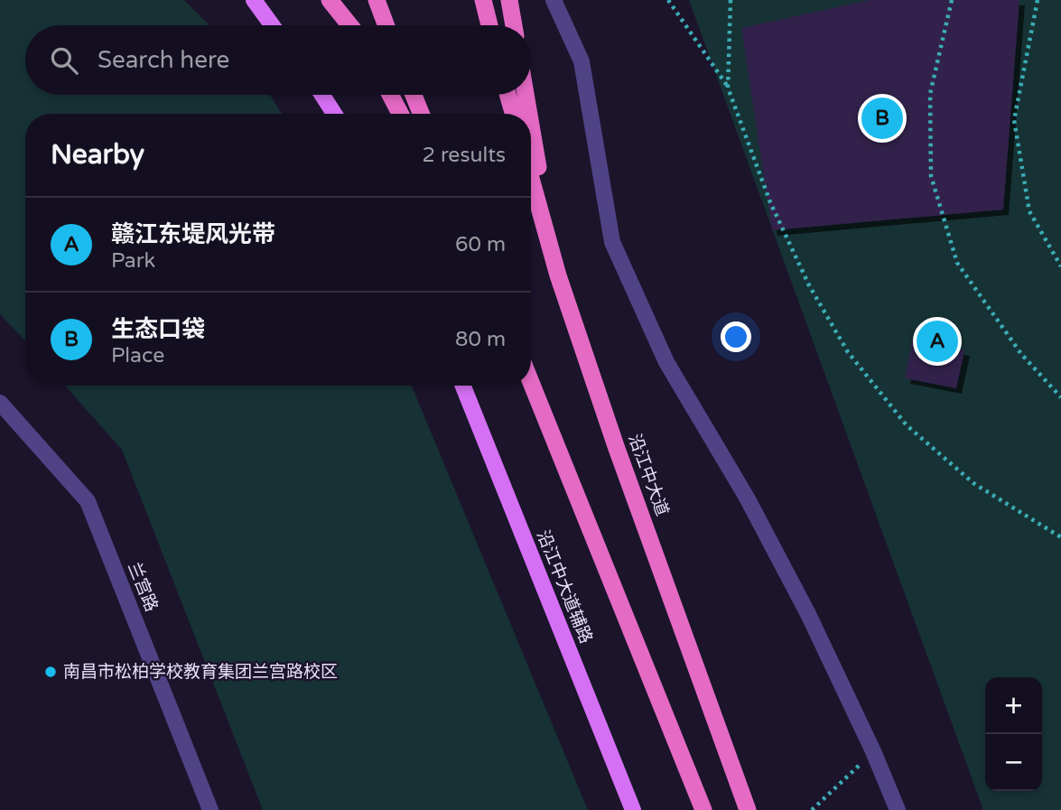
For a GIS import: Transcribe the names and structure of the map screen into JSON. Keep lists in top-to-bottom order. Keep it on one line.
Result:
{"streets":{"highway":["沿江中大道"],"main road":["沿江中大道辅路"],"street":["兰宫路"]},"places":["南昌市松柏学校教育集团兰宫路校区"],"page":{"search":"Search here","pins":["B","A"],"heading":["Nearby","2 results"],"list":[{"mark":"A","name":"赣江东堤风光带","note":"Park","value":"60 m"},{"mark":"B","name":"生态口袋","note":"Place","value":"80 m"}],"map_buttons":["+","−"]}}
